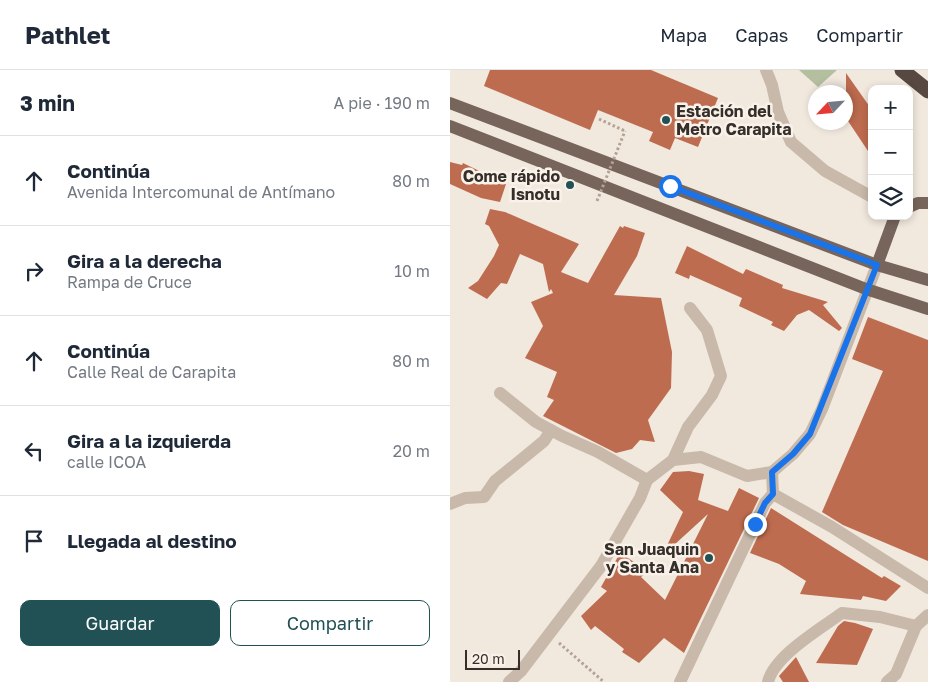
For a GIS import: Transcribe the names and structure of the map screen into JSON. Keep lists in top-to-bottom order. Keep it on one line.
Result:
{"places":["Estación del Metro Carapita","Come rápido Isnotu","San Juaquin y Santa Ana"],"scale_bar":"20 m","north":"bottom left","page":{"header":"Pathlet","nav":["Mapa","Capas","Compartir"],"heading":["3 min","A pie · 190 m"],"map_buttons":["+","−"],"list":[["Continúa","Avenida Intercomunal de Antímano","80 m"],["Gira a la derecha","Rampa de Cruce","10 m"],["Continúa","Calle Real de Carapita","80 m"],["Gira a la izquierda","calle ICOA","20 m"],"Llegada al destino"],"buttons":["Guardar","Compartir"],"scale":"20 m"}}
